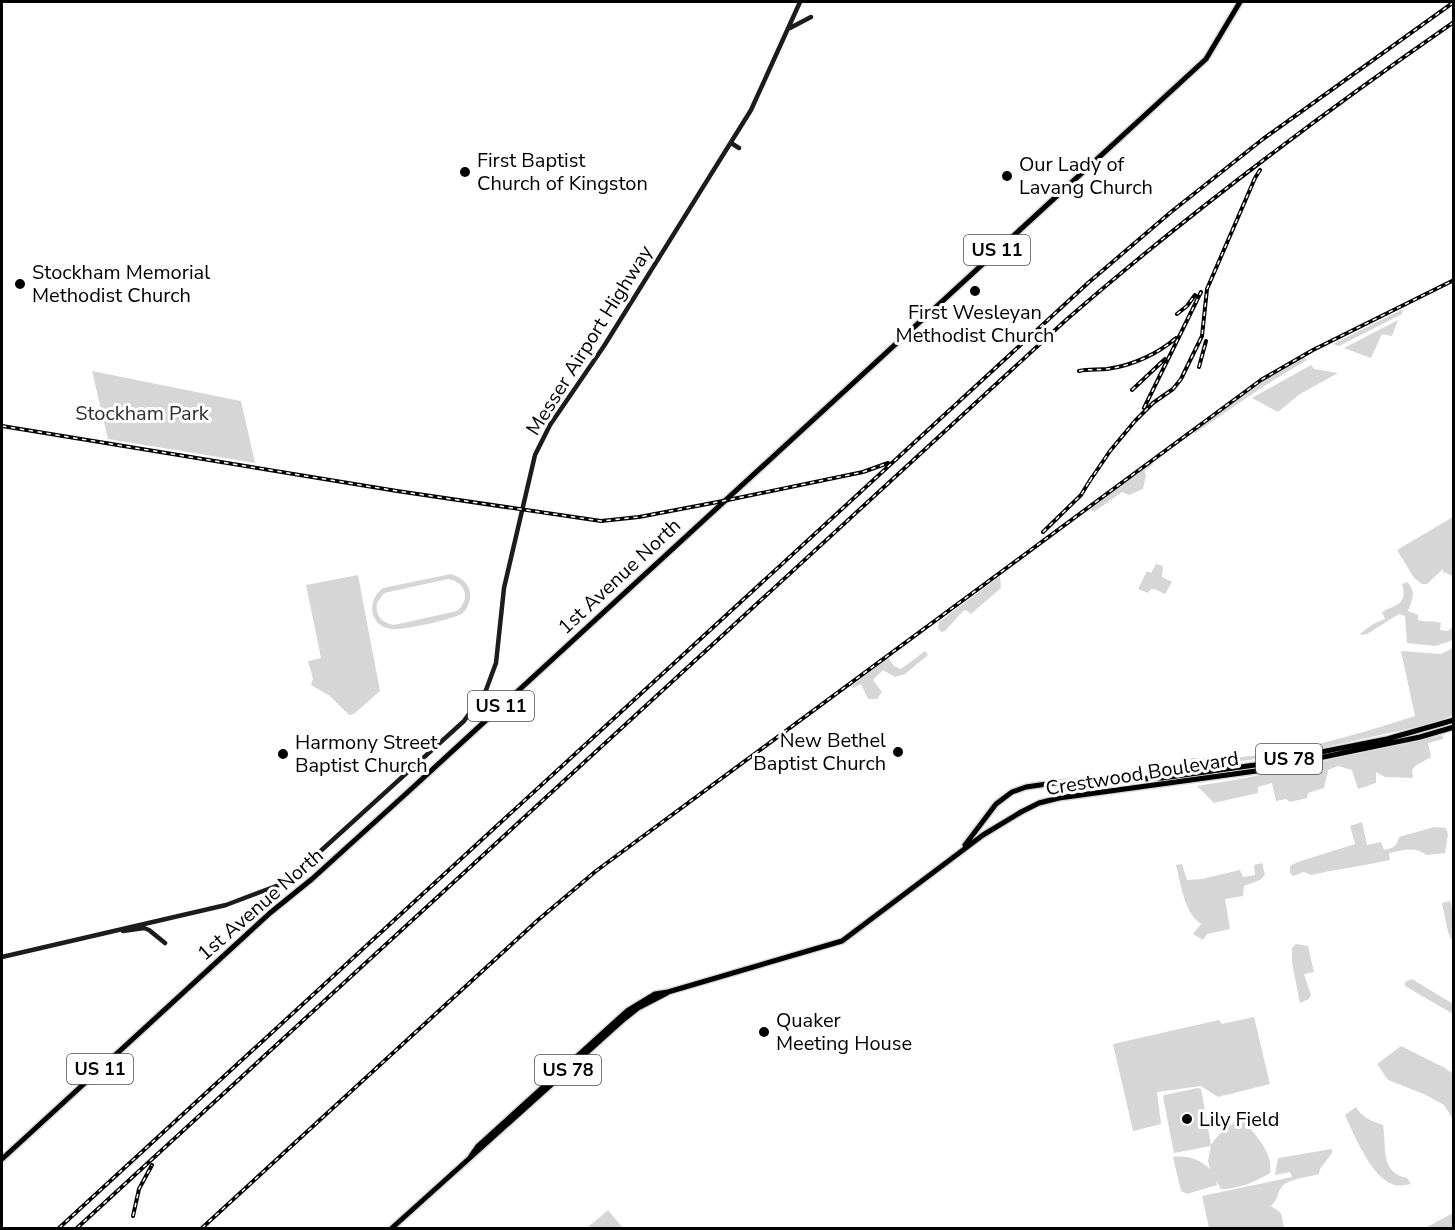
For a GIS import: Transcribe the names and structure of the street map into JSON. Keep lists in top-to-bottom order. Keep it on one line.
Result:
{"streets":{"main road":["US 11","Messer Airport Highway","1st Avenue North","US 78","Crestwood Boulevard"]},"crossings":[["US 78","Crestwood Boulevard"]],"parks":["Stockham Park"],"places":["First Baptist Church of Kingston","Our Lady of Lavang Church","Stockham Memorial Methodist Church","First Wesleyan Methodist Church","New Bethel Baptist Church","Harmony Street Baptist Church","Quaker Meeting House","Lily Field"]}
